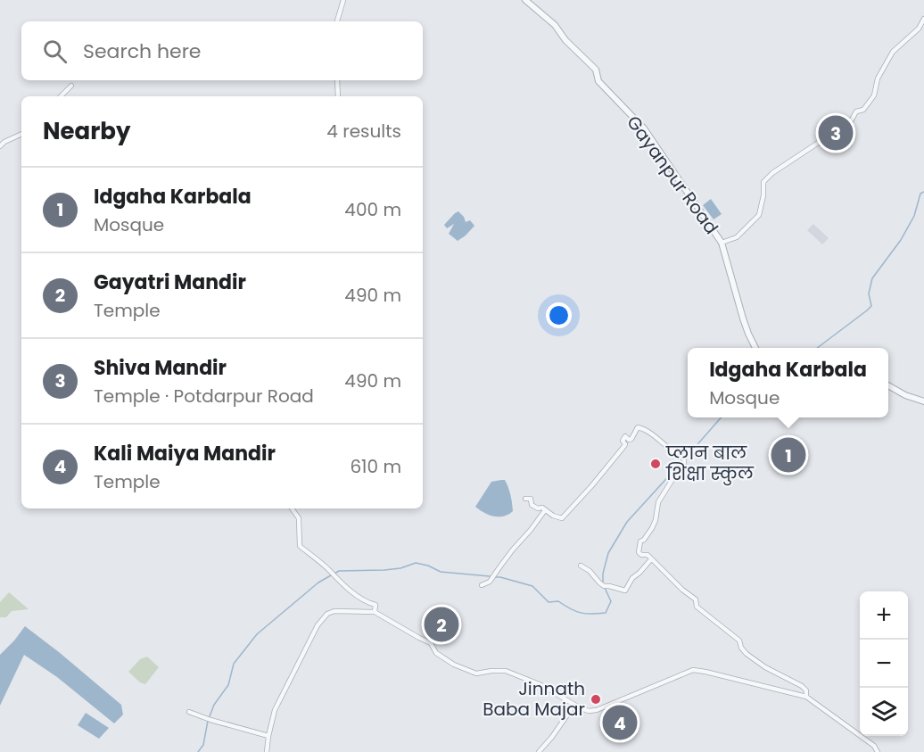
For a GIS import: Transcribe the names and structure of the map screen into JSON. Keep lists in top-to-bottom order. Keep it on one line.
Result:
{"streets":{"street":["Gayanpur Road"]},"places":["प्लान बाल शिक्षा स्कुल","Jinnath Baba Majar"],"page":{"search":"Search here","heading":["Nearby","4 results"],"pins":["3","1","2","4"],"list":[{"mark":"1","name":"Idgaha Karbala","note":"Mosque","value":"400 m"},{"mark":"2","name":"Gayatri Mandir","note":"Temple","value":"490 m"},{"mark":"3","name":"Shiva Mandir","note":"Temple · Potdarpur Road","value":"490 m"},{"mark":"4","name":"Kali Maiya Mandir","note":"Temple","value":"610 m"}],"popup":["Idgaha Karbala","Mosque"],"map_buttons":["+","−"]}}
